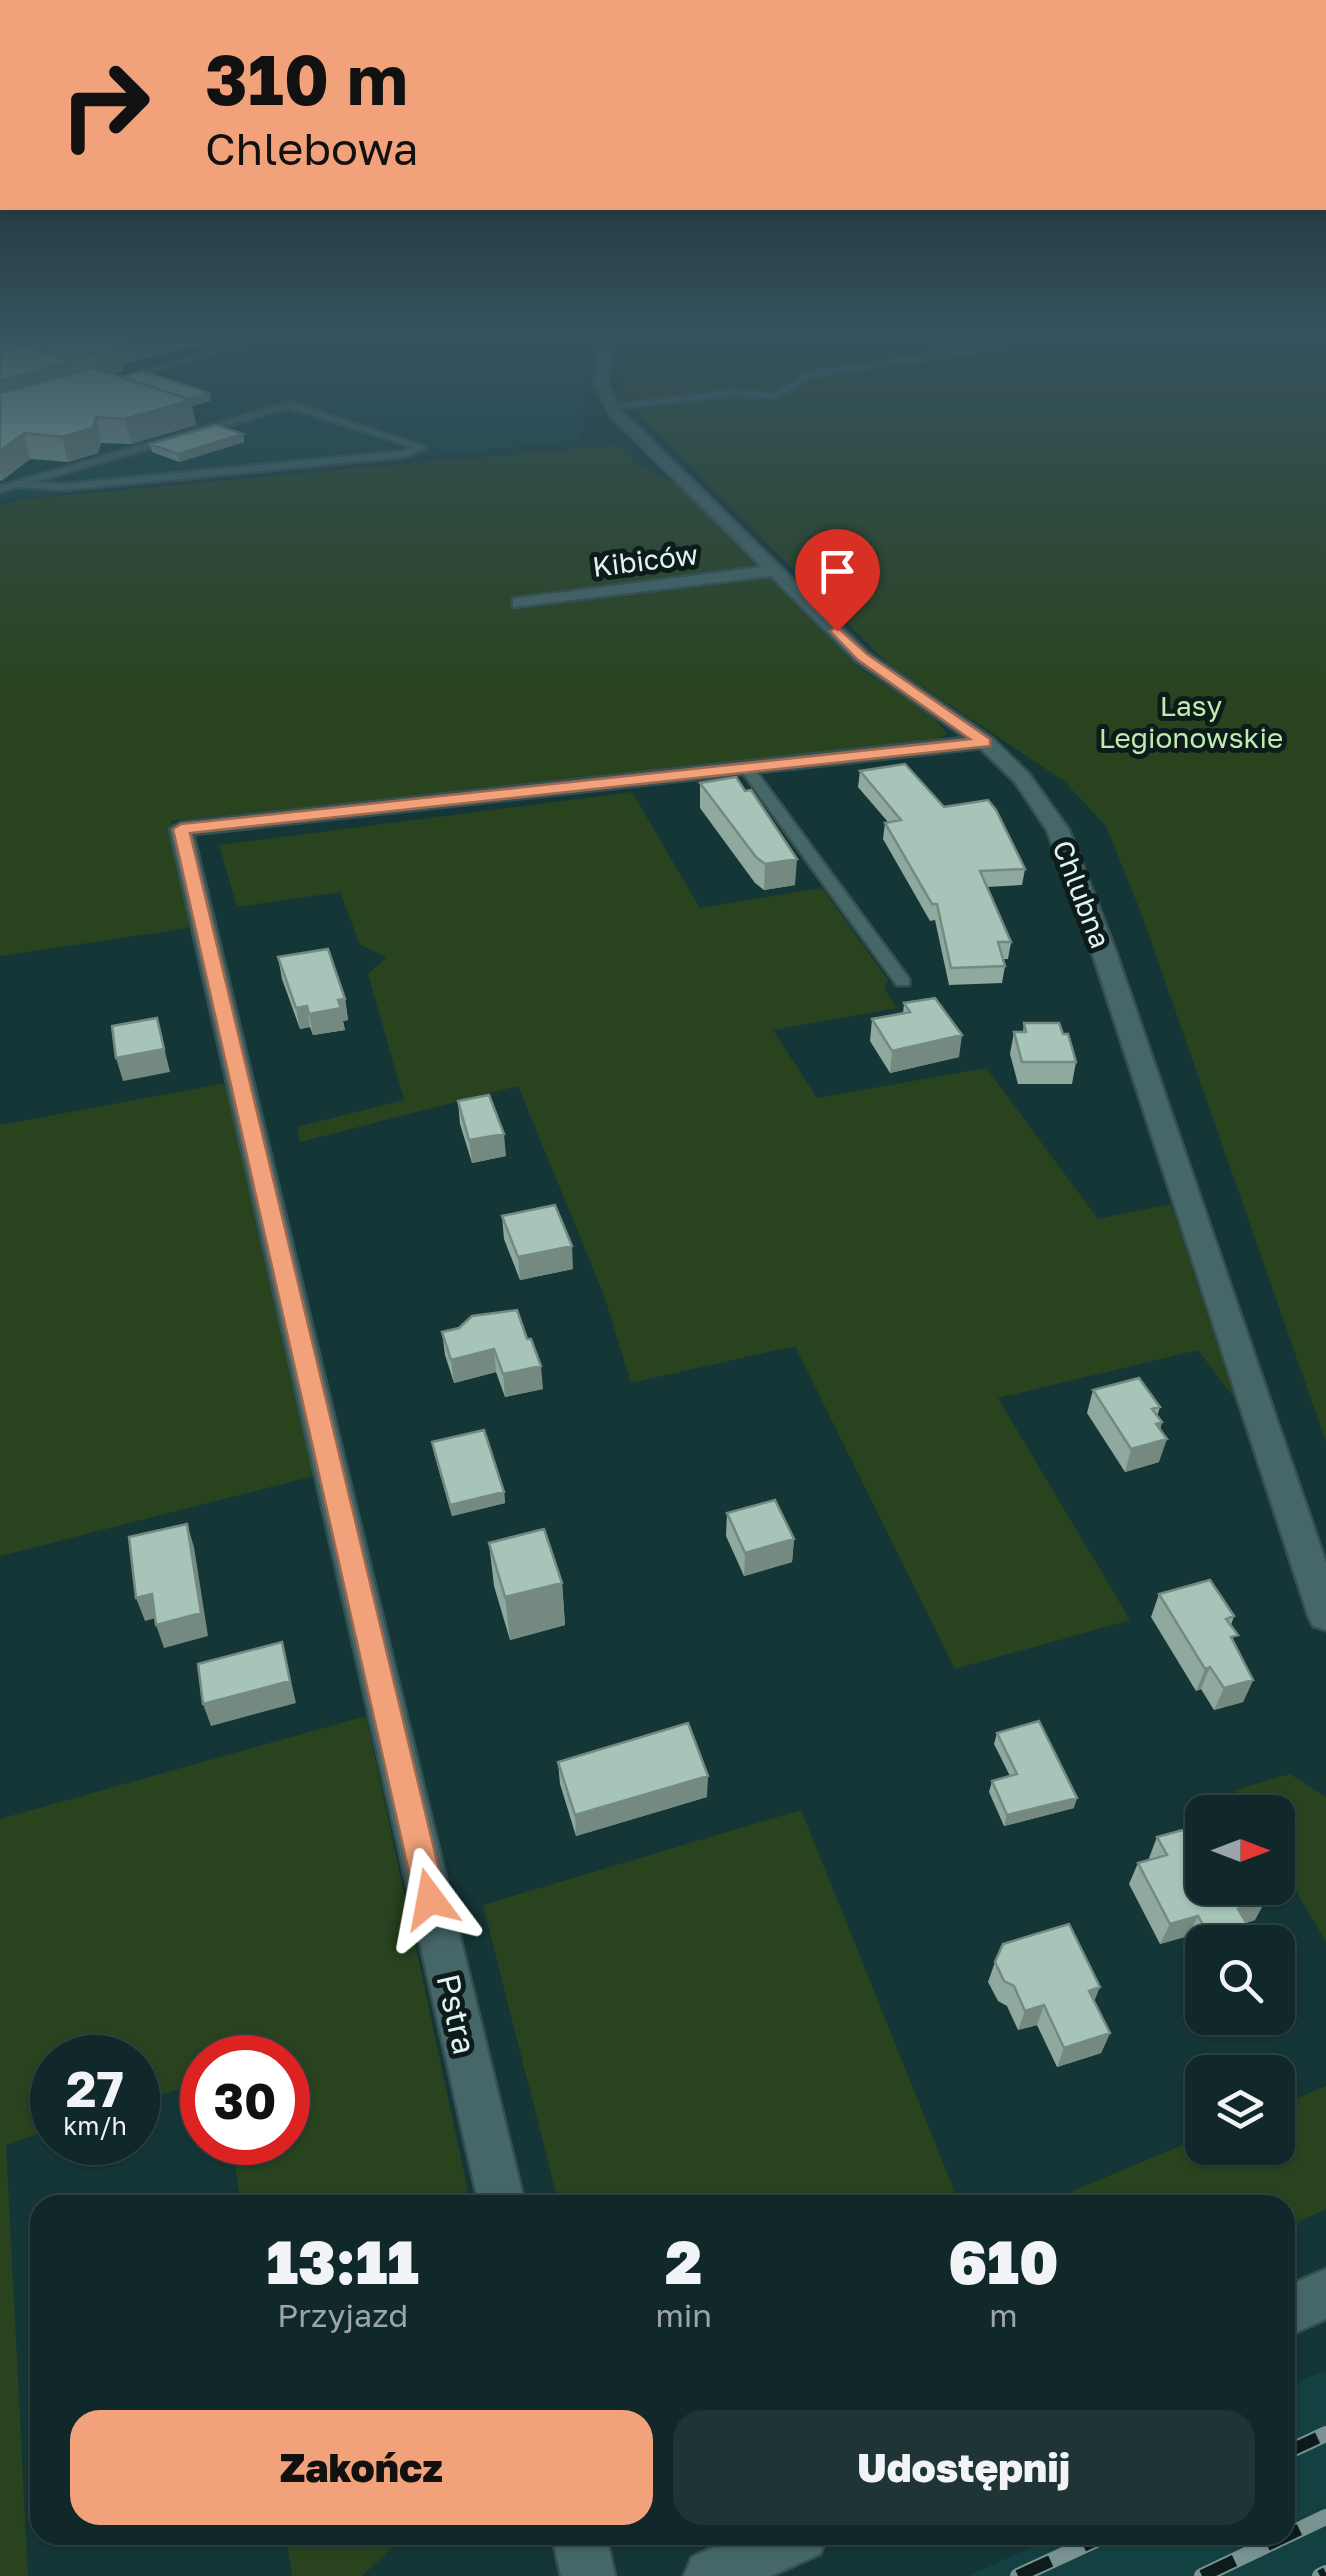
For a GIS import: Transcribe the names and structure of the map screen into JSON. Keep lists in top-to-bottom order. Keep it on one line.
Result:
{"streets":{"street":["Kibiców","Chlubna","Pstra"]},"crossings":[["Kibiców","Chlubna"]],"parks":["Lasy Legionowskie"],"north":"right","page":{"turn":["310 m","Chlebowa"],"speed":"27 km/h","limit":"30","eta":["13:11","Przyjazd","2","min","610","m"],"buttons":["Zakończ","Udostępnij"]}}
